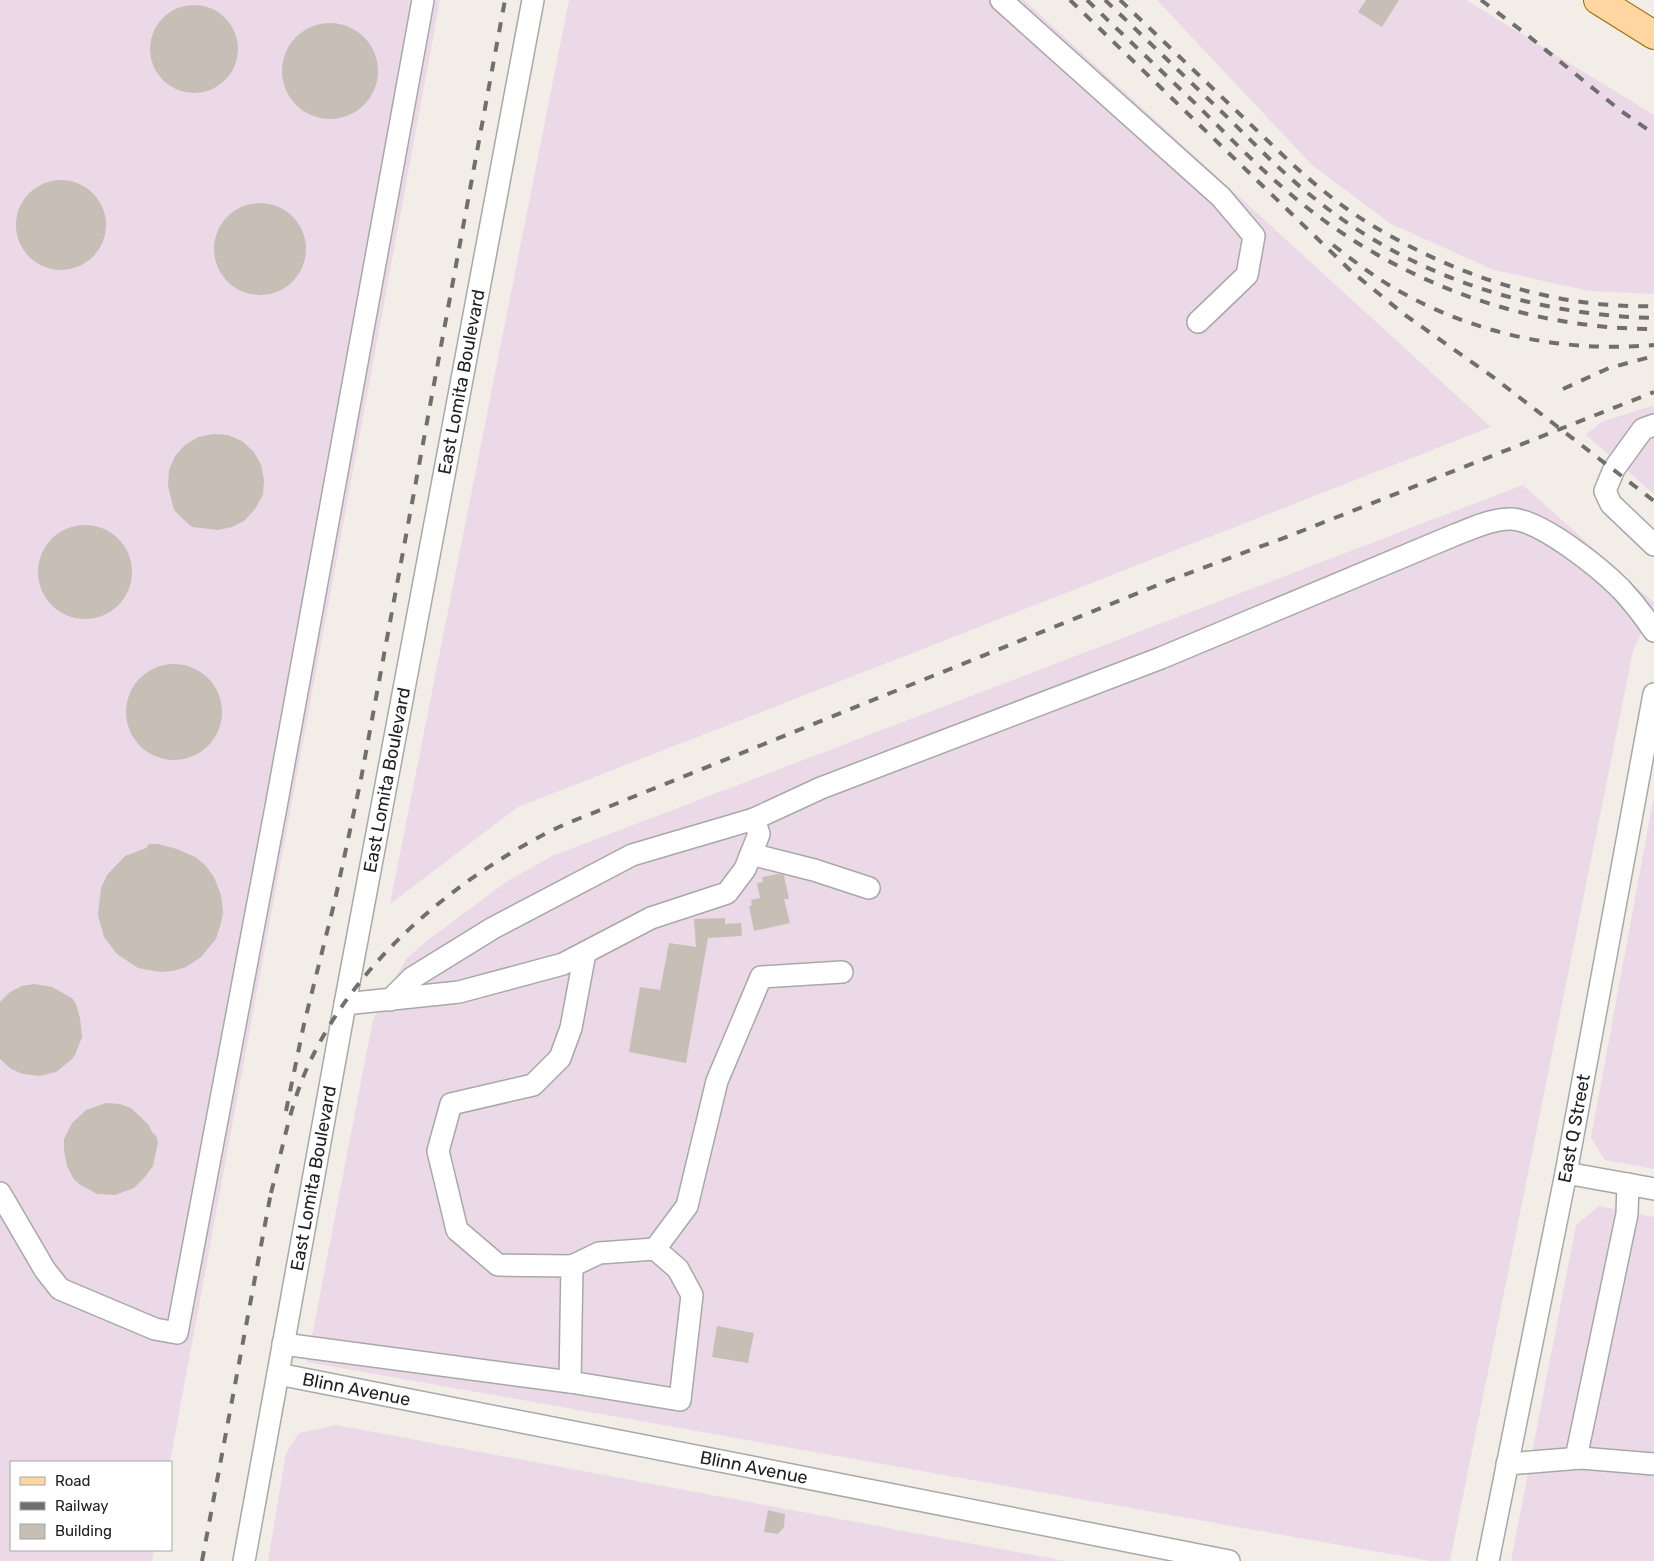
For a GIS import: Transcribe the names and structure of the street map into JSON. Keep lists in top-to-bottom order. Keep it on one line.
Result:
{"streets":{"street":["East Lomita Boulevard","East Q Street","Blinn Avenue"]},"crossings":[["East Lomita Boulevard","Blinn Avenue"]],"legend":["Road","Railway","Building"]}
